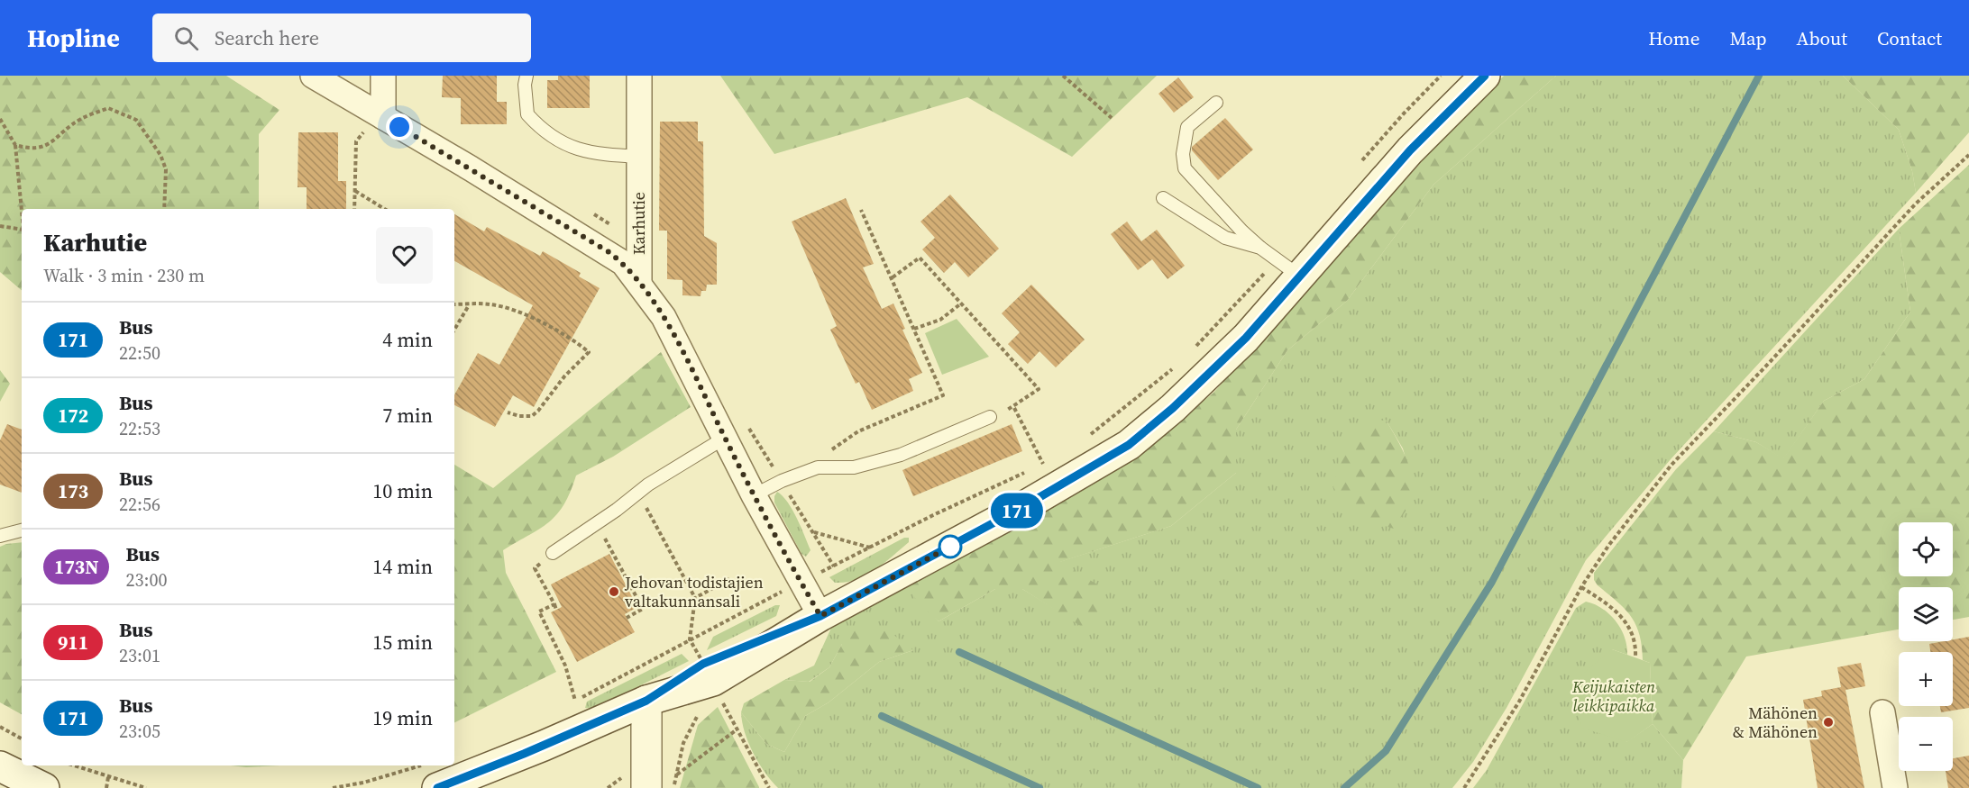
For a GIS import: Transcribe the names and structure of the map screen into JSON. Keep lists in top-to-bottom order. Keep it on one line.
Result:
{"streets":{"street":["Karhutie"]},"parks":["Keijukaisten leikkipaikka"],"places":["Jehovan todistajien valtakunnansali","Mähönen & Mähönen"],"lines":["bus line 171"],"page":{"header":"Hopline","search":"Search here","nav":["Home","Map","About","Contact"],"on_map":"171","heading":["Karhutie","Walk · 3 min · 230 m"],"list":[{"mark":"171","name":"Bus","note":"22:50","value":"4 min"},{"mark":"172","name":"Bus","note":"22:53","value":"7 min"},{"mark":"173","name":"Bus","note":"22:56","value":"10 min"},{"mark":"173N","name":"Bus","note":"23:00","value":"14 min"},{"mark":"911","name":"Bus","note":"23:01","value":"15 min"},{"mark":"171","name":"Bus","note":"23:05","value":"19 min"}],"map_buttons":["+","−"]}}
